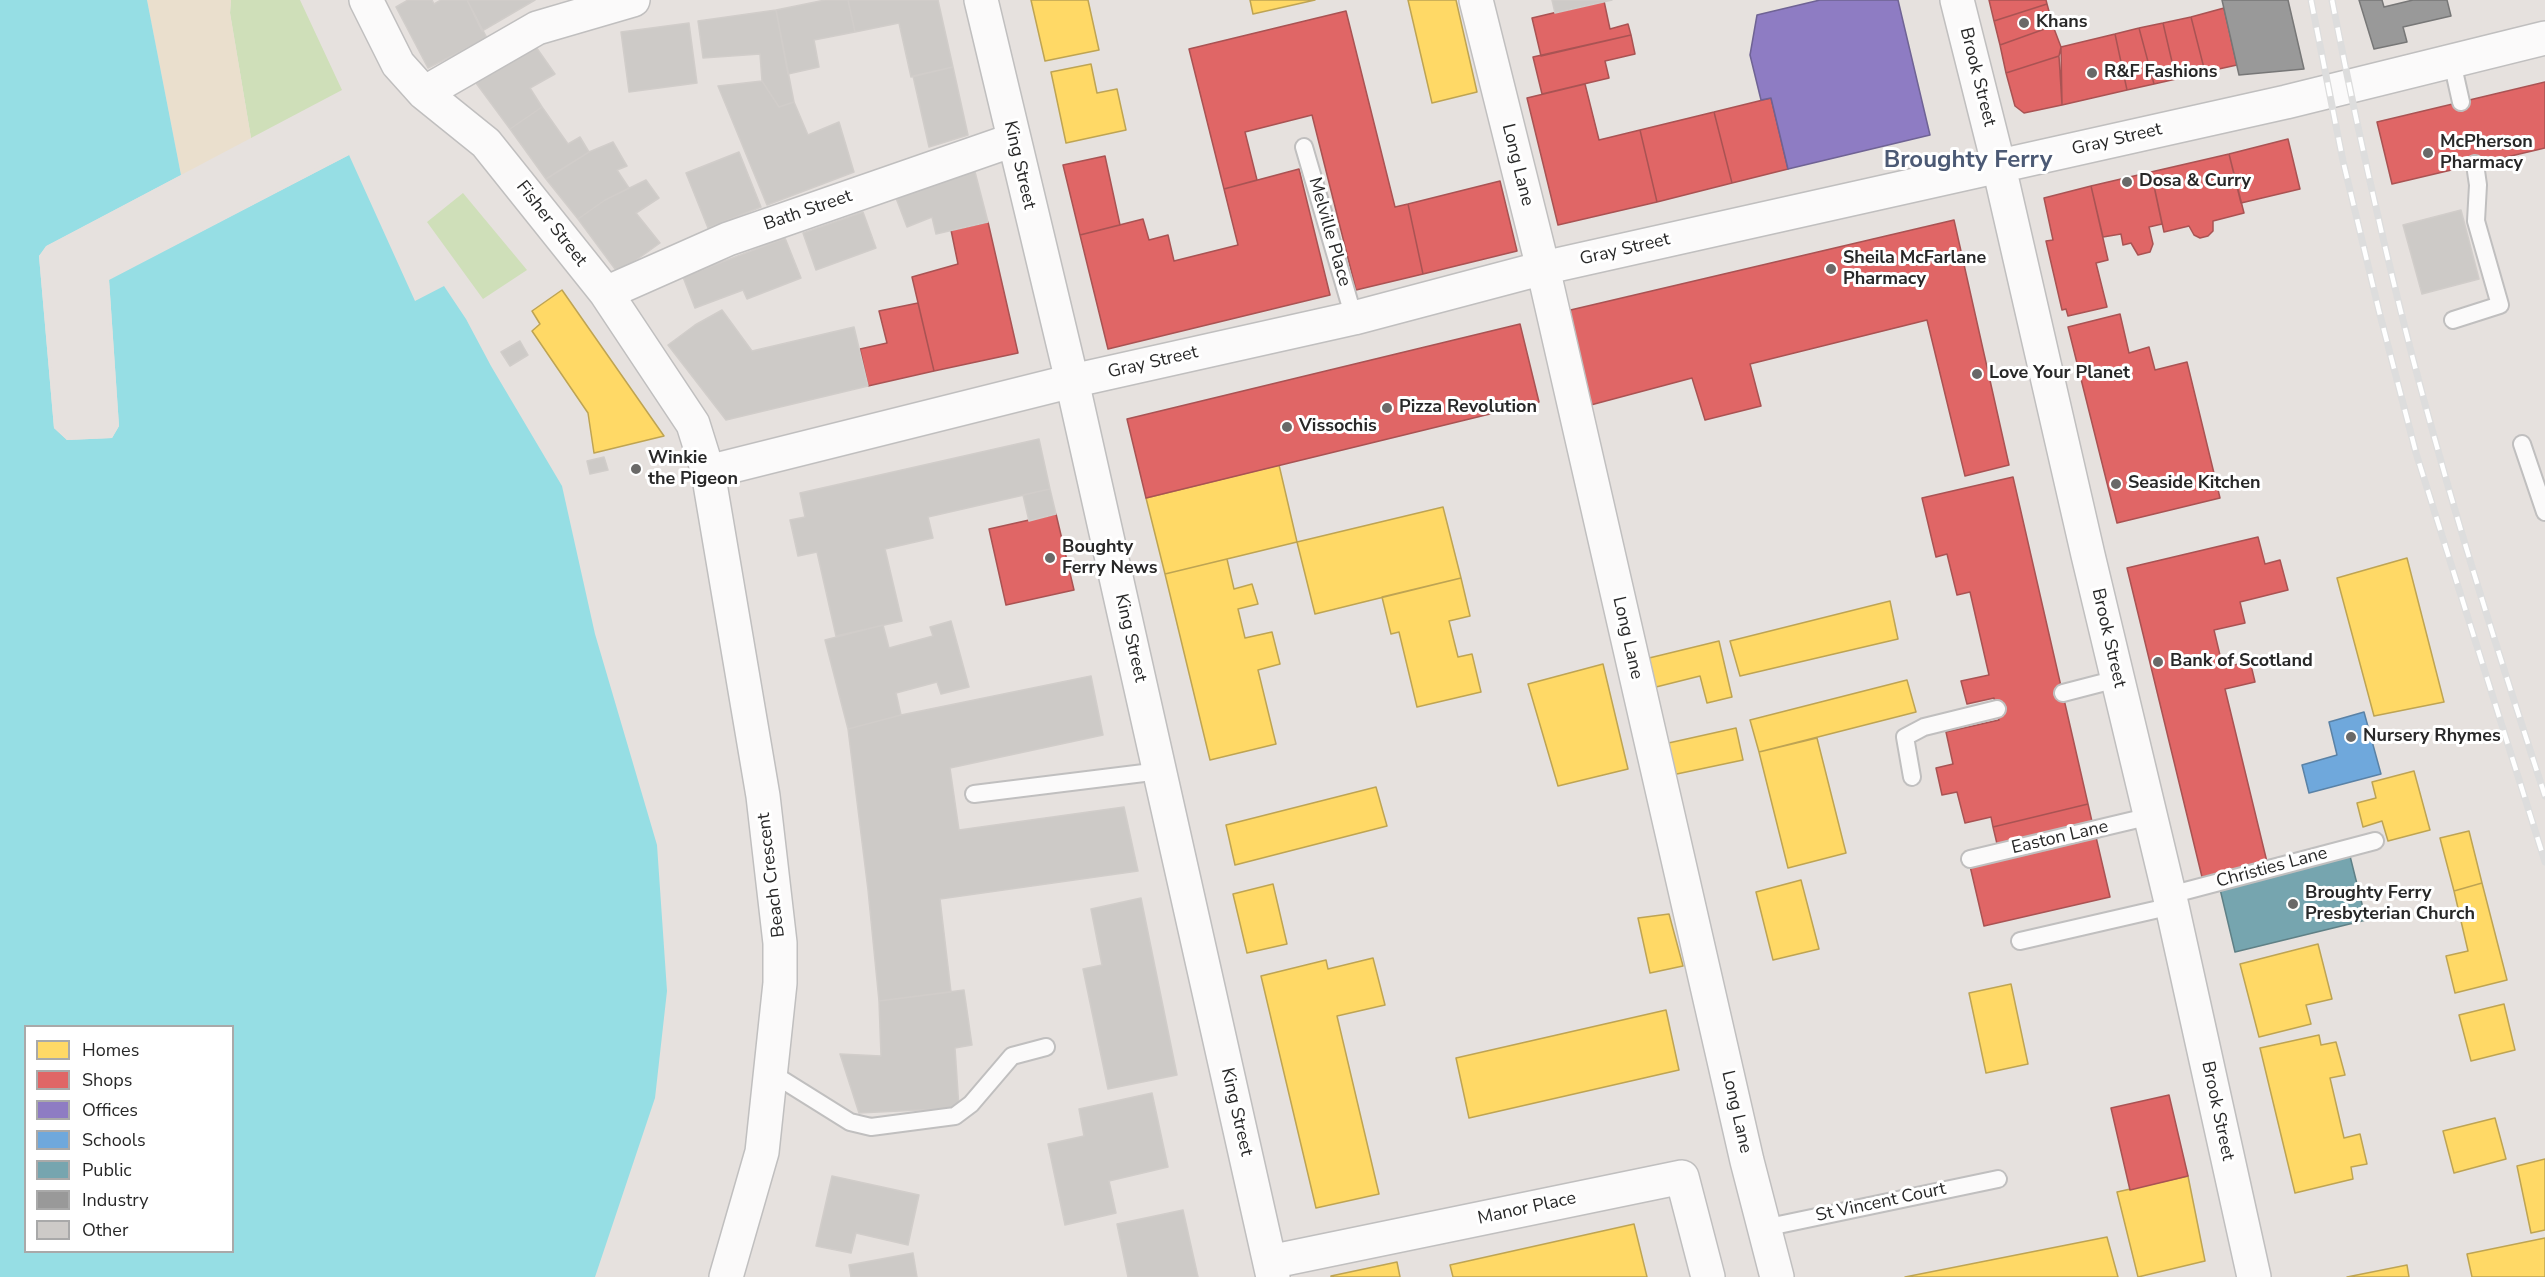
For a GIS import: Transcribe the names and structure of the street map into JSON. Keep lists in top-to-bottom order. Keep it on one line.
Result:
{"streets":{"street":["Brook Street","Gray Street","King Street","Long Lane","Bath Street","Fisher Street","Beach Crescent","Manor Place"],"lane":["Melville Place","Easton Lane","Christies Lane","St Vincent Court"]},"crossings":[["Brook Street","Gray Street"],["Brook Street","Easton Lane"],["Brook Street","Christies Lane"],["Gray Street","King Street"],["Gray Street","Long Lane"],["Gray Street","Fisher Street"],["Gray Street","Melville Place"],["Gray Street","Beach Crescent"],["King Street","Bath Street"],["King Street","Manor Place"],["Long Lane","St Vincent Court"],["Bath Street","Fisher Street"],["Fisher Street","Beach Crescent"]],"districts":["Broughty Ferry"],"places":["Khans","R&F Fashions","McPherson Pharmacy","Dosa & Curry","Sheila McFarlane Pharmacy","Love Your Planet","Pizza Revolution","Vissochis","Winkie the Pigeon","Seaside Kitchen","Boughty Ferry News","Bank of Scotland","Nursery Rhymes","Broughty Ferry Presbyterian Church"],"legend":["Homes","Shops","Offices","Schools","Public","Industry","Other"]}
